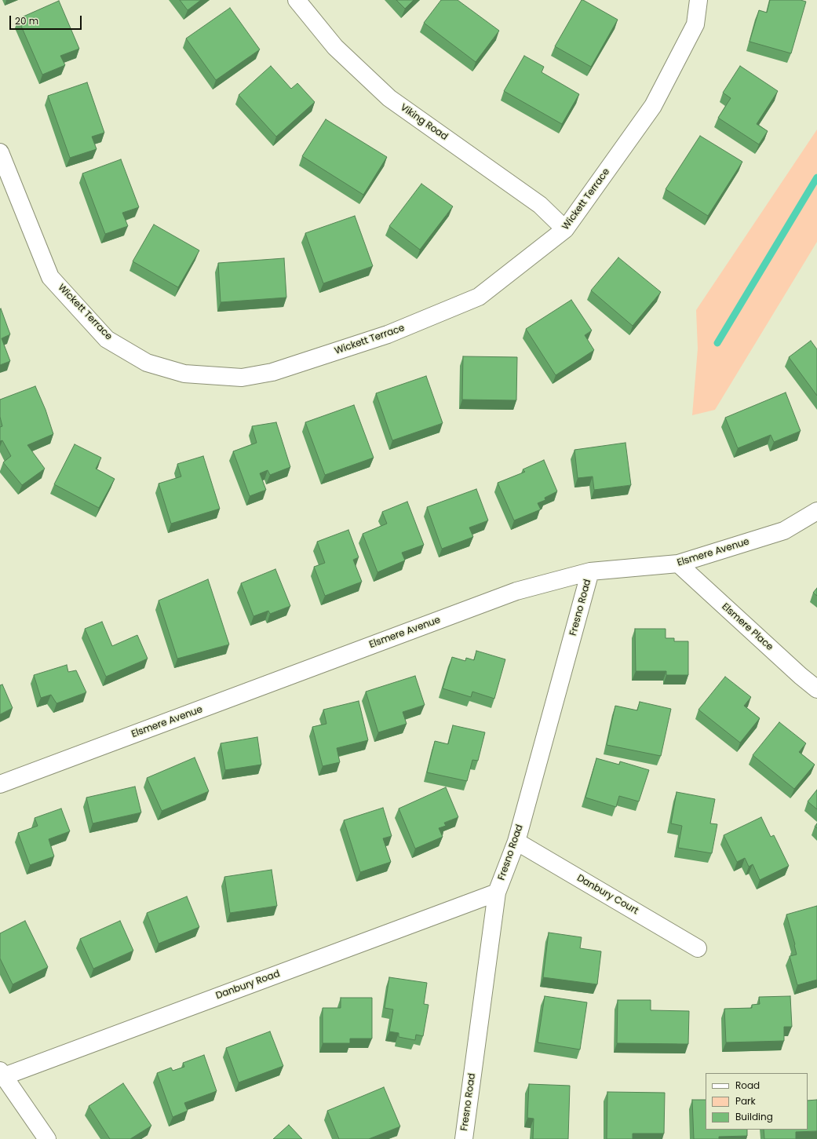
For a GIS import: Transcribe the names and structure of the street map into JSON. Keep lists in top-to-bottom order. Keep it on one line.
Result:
{"streets":{"street":["Viking Road","Wickett Terrace","Elsmere Avenue","Fresno Road","Elsmere Place","Danbury Court","Danbury Road"]},"crossings":[["Viking Road","Wickett Terrace"],["Elsmere Avenue","Fresno Road"],["Elsmere Avenue","Elsmere Place"],["Fresno Road","Danbury Court"],["Fresno Road","Danbury Road"]],"legend":["Road","Park","Building"],"scale_bar":"20 m"}
